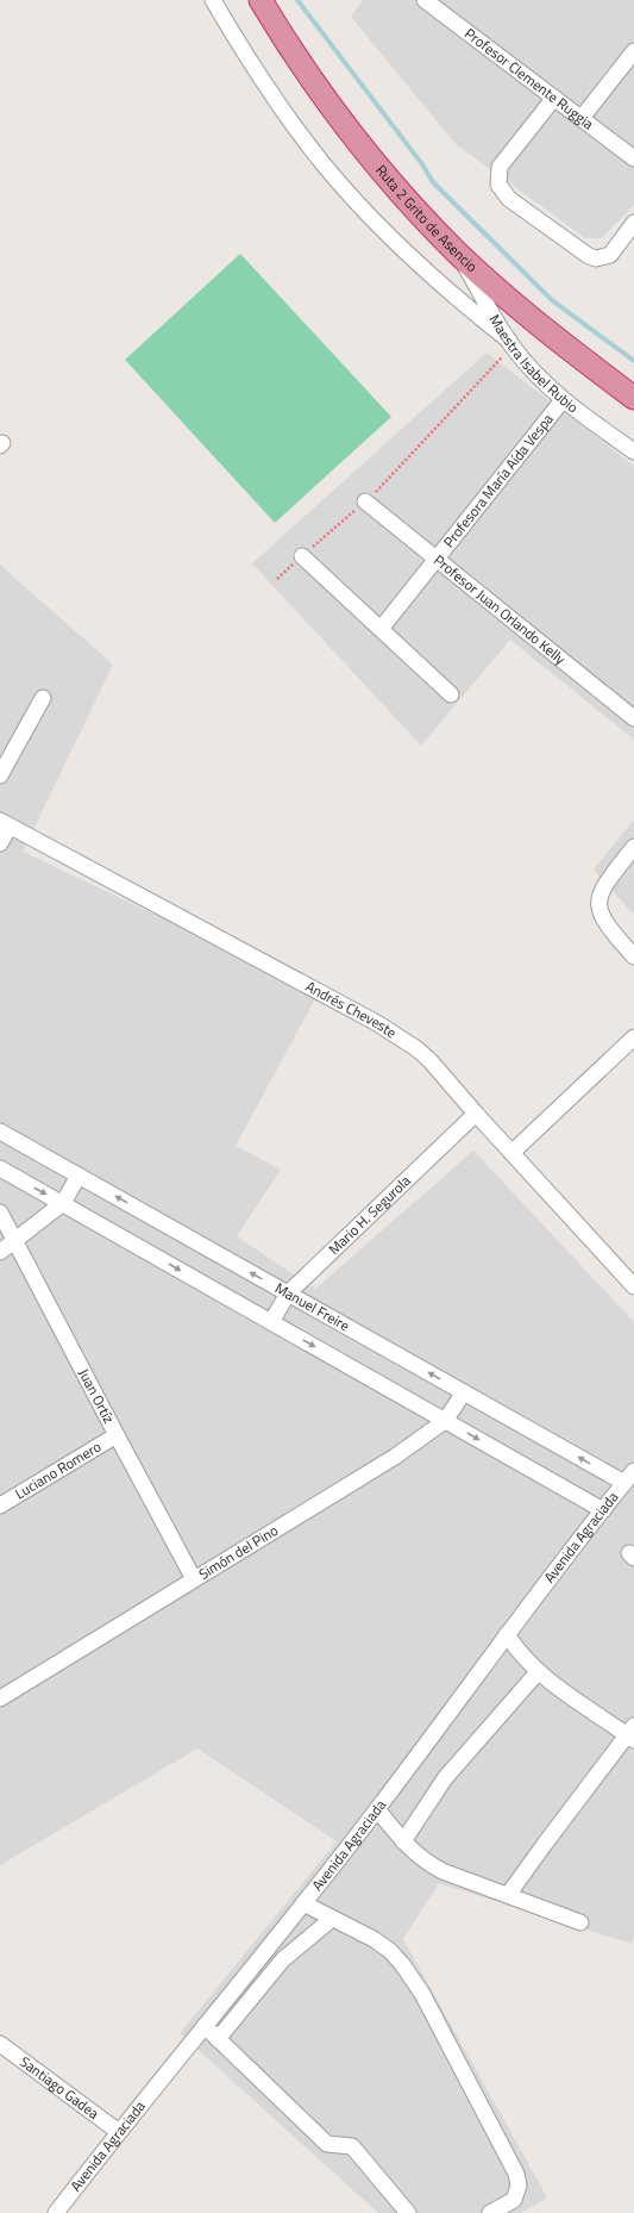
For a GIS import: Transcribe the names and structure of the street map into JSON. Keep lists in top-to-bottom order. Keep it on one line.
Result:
{"streets":{"highway":["Ruta 2 Grito de Asencio"],"street":["Profesor Clemente Ruggia","Maestra Isabel Rubio","Profesora María Aída Vespa","Profesor Juan Orlando Kelly","Andrés Cheveste","Mario H. Segurola","Manuel Freire","Juan Ortíz","Luciano Romero","Avenida Agraciada","Simón del Pino","Santiago Gadea"]},"crossings":[["Ruta 2 Grito de Asencio","Maestra Isabel Rubio"],["Maestra Isabel Rubio","Profesora María Aída Vespa"],["Profesora María Aída Vespa","Profesor Juan Orlando Kelly"],["Andrés Cheveste","Mario H. Segurola"],["Mario H. Segurola","Manuel Freire"],["Manuel Freire","Avenida Agraciada"],["Manuel Freire","Simón del Pino"],["Juan Ortíz","Luciano Romero"],["Juan Ortíz","Simón del Pino"],["Avenida Agraciada","Santiago Gadea"]]}
